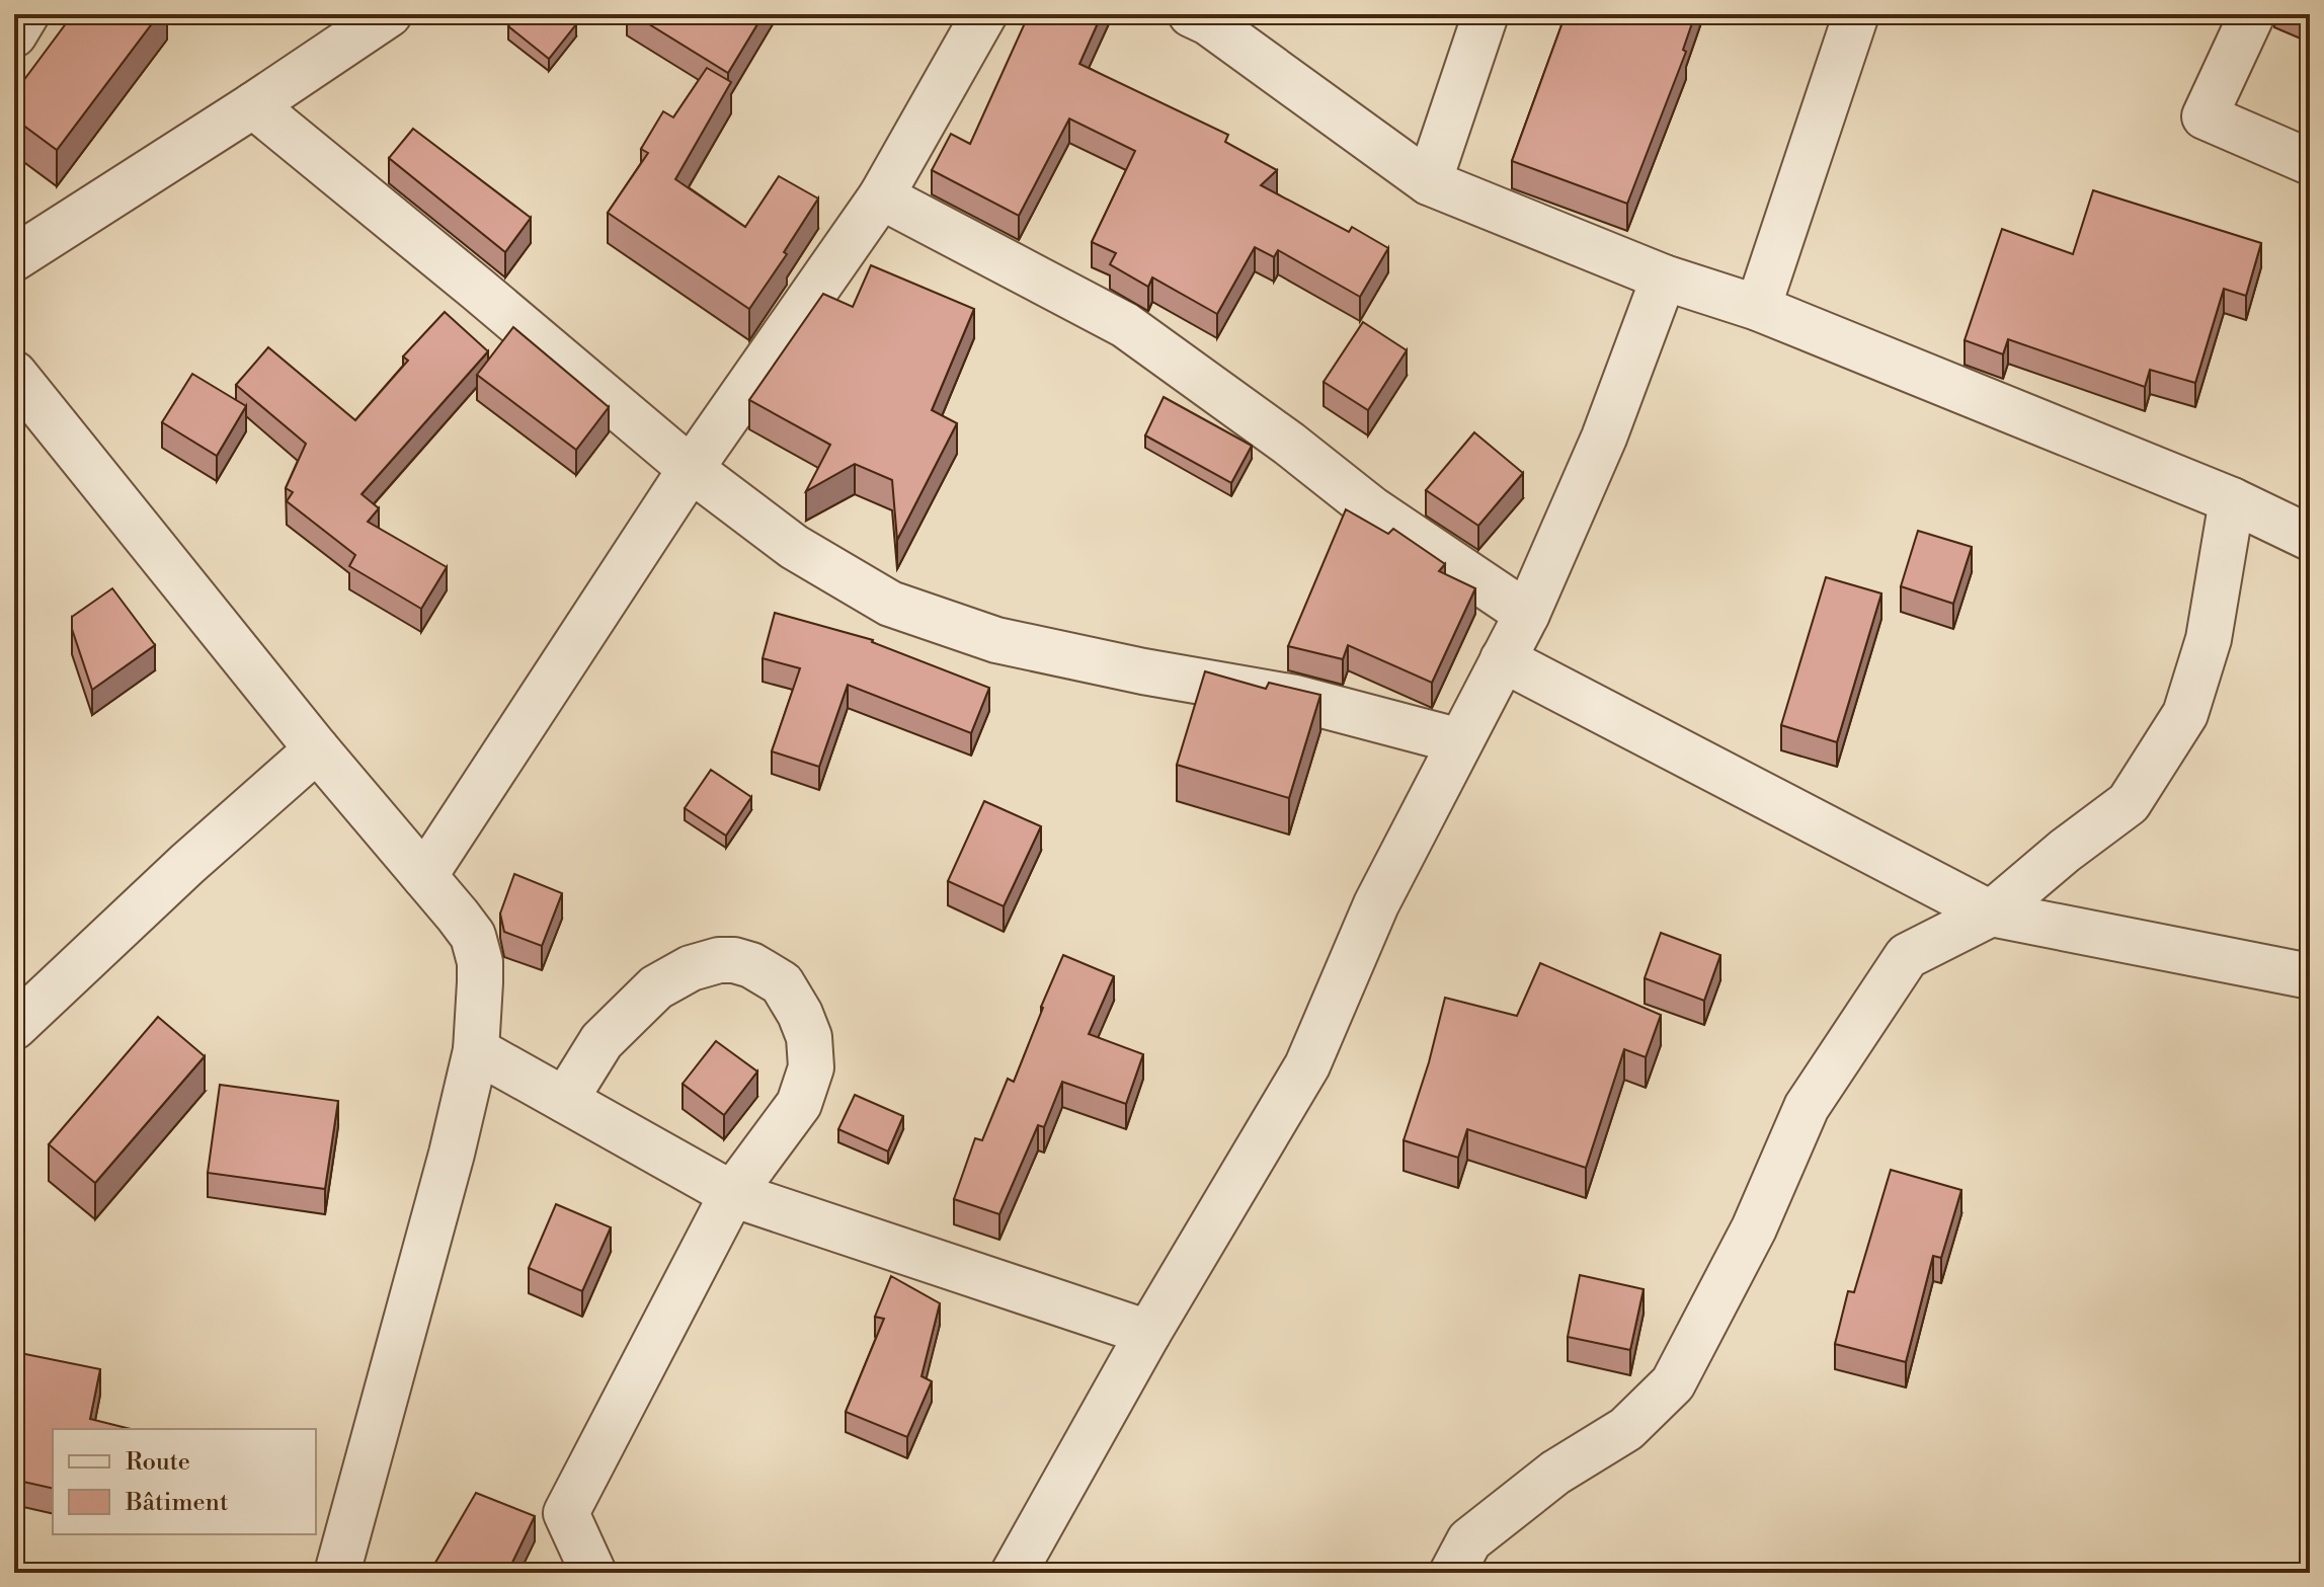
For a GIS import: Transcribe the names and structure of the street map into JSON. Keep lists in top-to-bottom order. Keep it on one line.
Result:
{"legend":["Route","Bâtiment"]}
